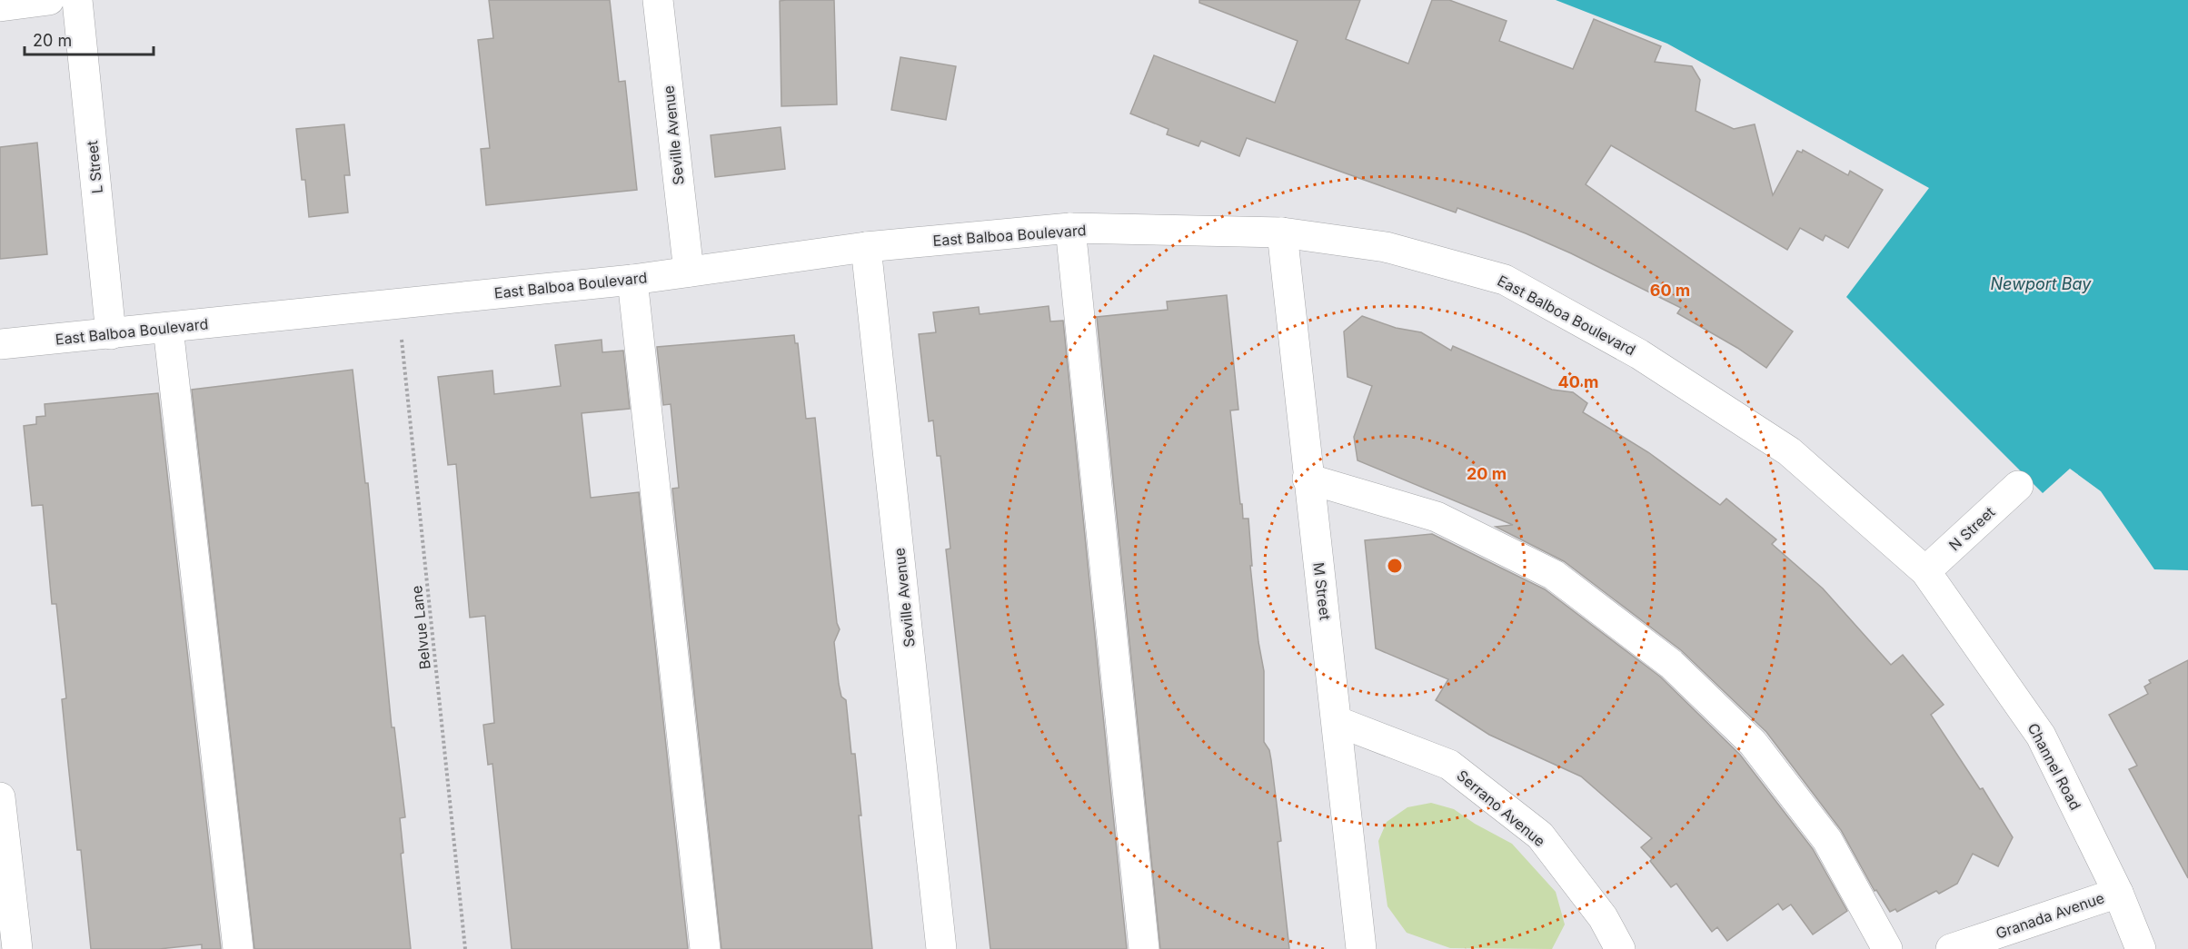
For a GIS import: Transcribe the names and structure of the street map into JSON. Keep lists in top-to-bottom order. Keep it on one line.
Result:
{"streets":{"street":["Seville Avenue","L Street","East Balboa Boulevard","N Street","M Street","Channel Road","Serrano Avenue","Granada Avenue"],"path":["Belvue Lane"]},"crossings":[["Seville Avenue","East Balboa Boulevard"],["L Street","East Balboa Boulevard"],["East Balboa Boulevard","N Street"],["East Balboa Boulevard","M Street"],["East Balboa Boulevard","Belvue Lane"],["East Balboa Boulevard","Channel Road"],["N Street","Channel Road"],["M Street","Serrano Avenue"],["Channel Road","Granada Avenue"]],"water":["Newport Bay"],"scale_bar":"20 m","rings":["60 m","40 m","20 m"]}
